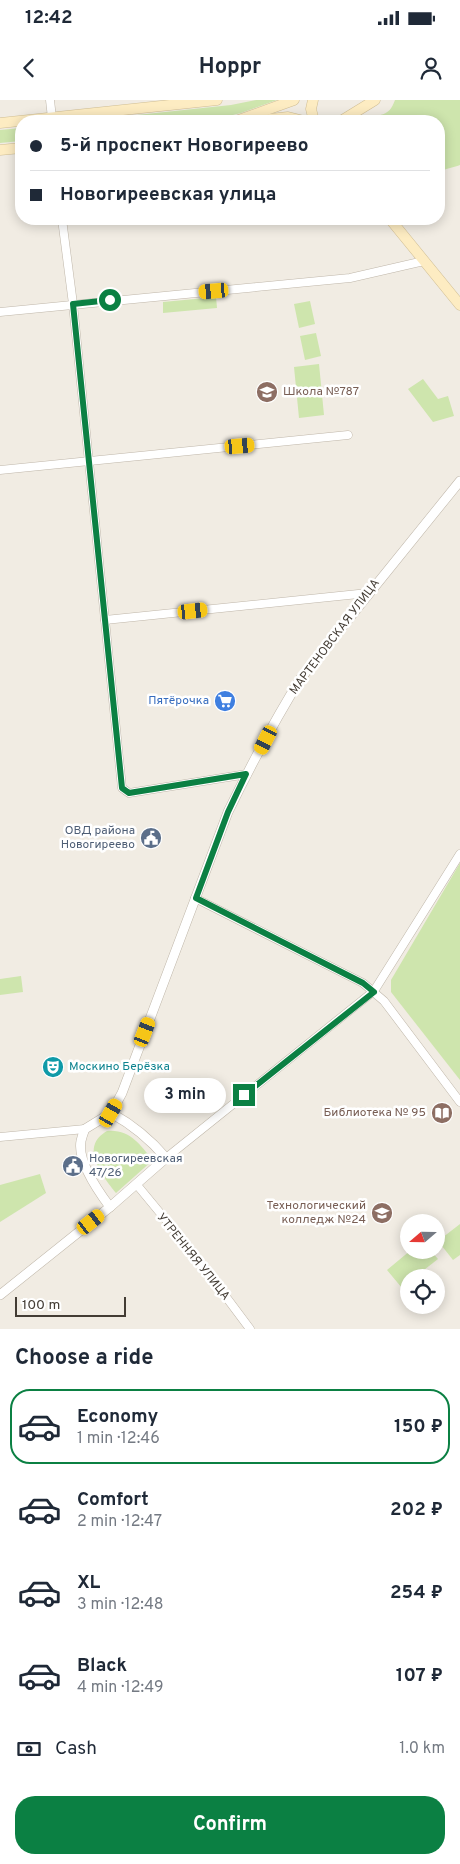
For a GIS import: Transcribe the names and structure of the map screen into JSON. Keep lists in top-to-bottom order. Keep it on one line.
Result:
{"streets":{"street":["МАРТЕНОВСКАЯ УЛИЦА","УТРЕННЯЯ УЛИЦА"]},"places":{"school or university":["Школа №787","Технологический колледж №24"],"supermarket":["Пятёрочка"],"public building":["ОВД района Новогиреево","Новогиреевская 47/26"],"theatre":["Москино Берёзка"],"library":["Библиотека № 95"]},"scale_bar":"100 m","north":"left","page":{"status":"12:42","header":"Hoppr","banner":["5-й проспект Новогиреево","Новогиреевская улица"],"bubble":"3 min","scale":"100 m","heading":"Choose a ride","list":[{"name":"Economy","note":"1 min · 12:46","value":"150 ₽"},{"name":"Comfort","note":"2 min · 12:47","value":"202 ₽"},{"name":"XL","note":"3 min · 12:48","value":"254 ₽"},{"name":"Black","note":"4 min · 12:49","value":"107 ₽"}],"pay":["Cash","1.0 km"],"buttons":"Confirm"}}
